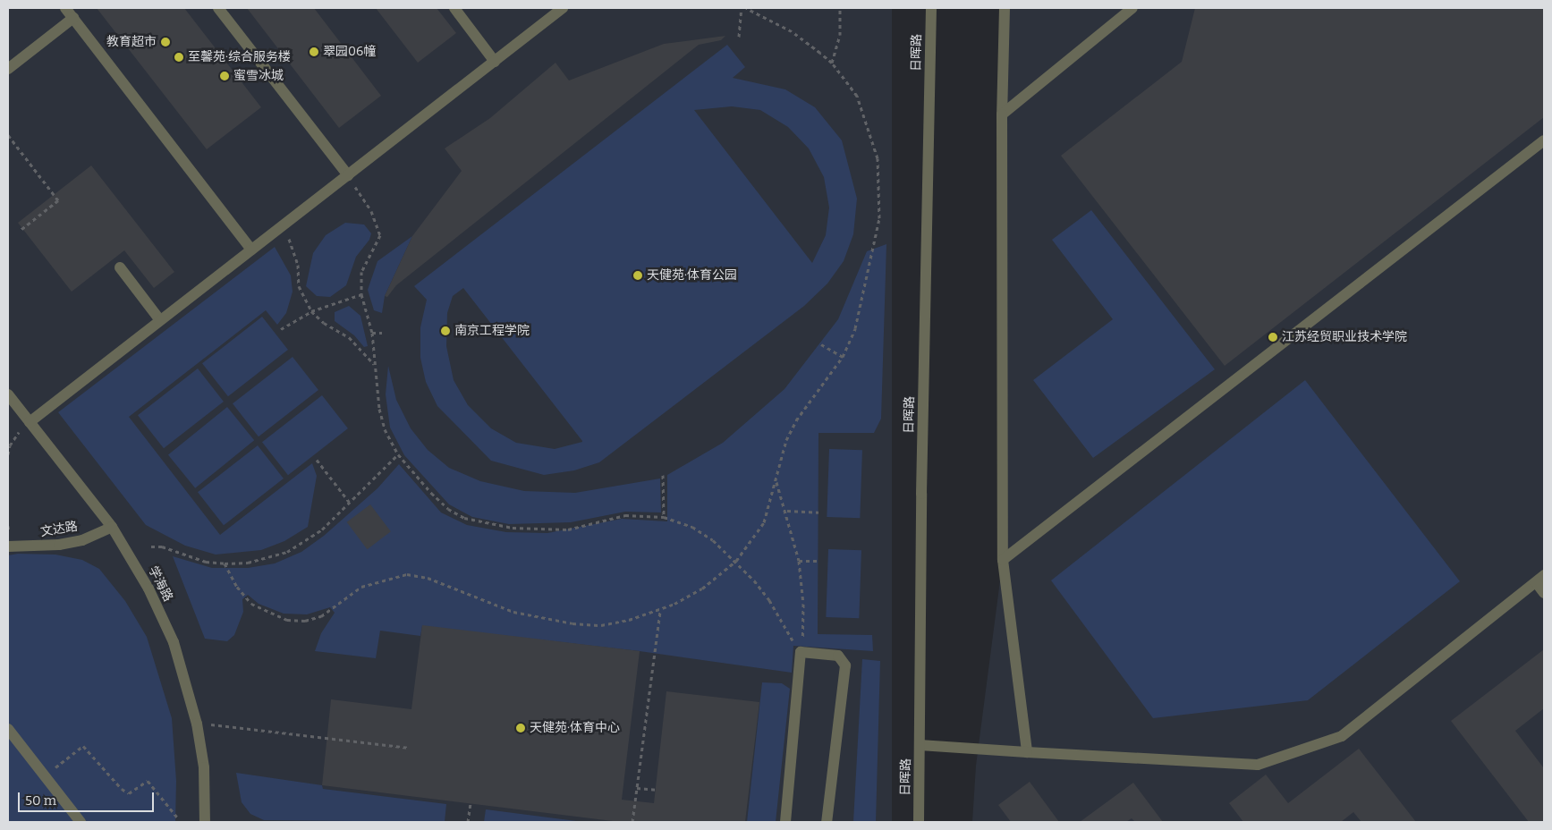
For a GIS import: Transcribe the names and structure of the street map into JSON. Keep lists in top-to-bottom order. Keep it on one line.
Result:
{"streets":{"street":["日晖路","文达路","学海路"]},"crossings":[["文达路","学海路"]],"places":["教育超市","翠园06幢","至馨苑·综合服务楼","蜜雪冰城","天健苑·体育公园","南京工程学院","江苏经贸职业技术学院","天健苑·体育中心"],"scale_bar":"50 m"}
